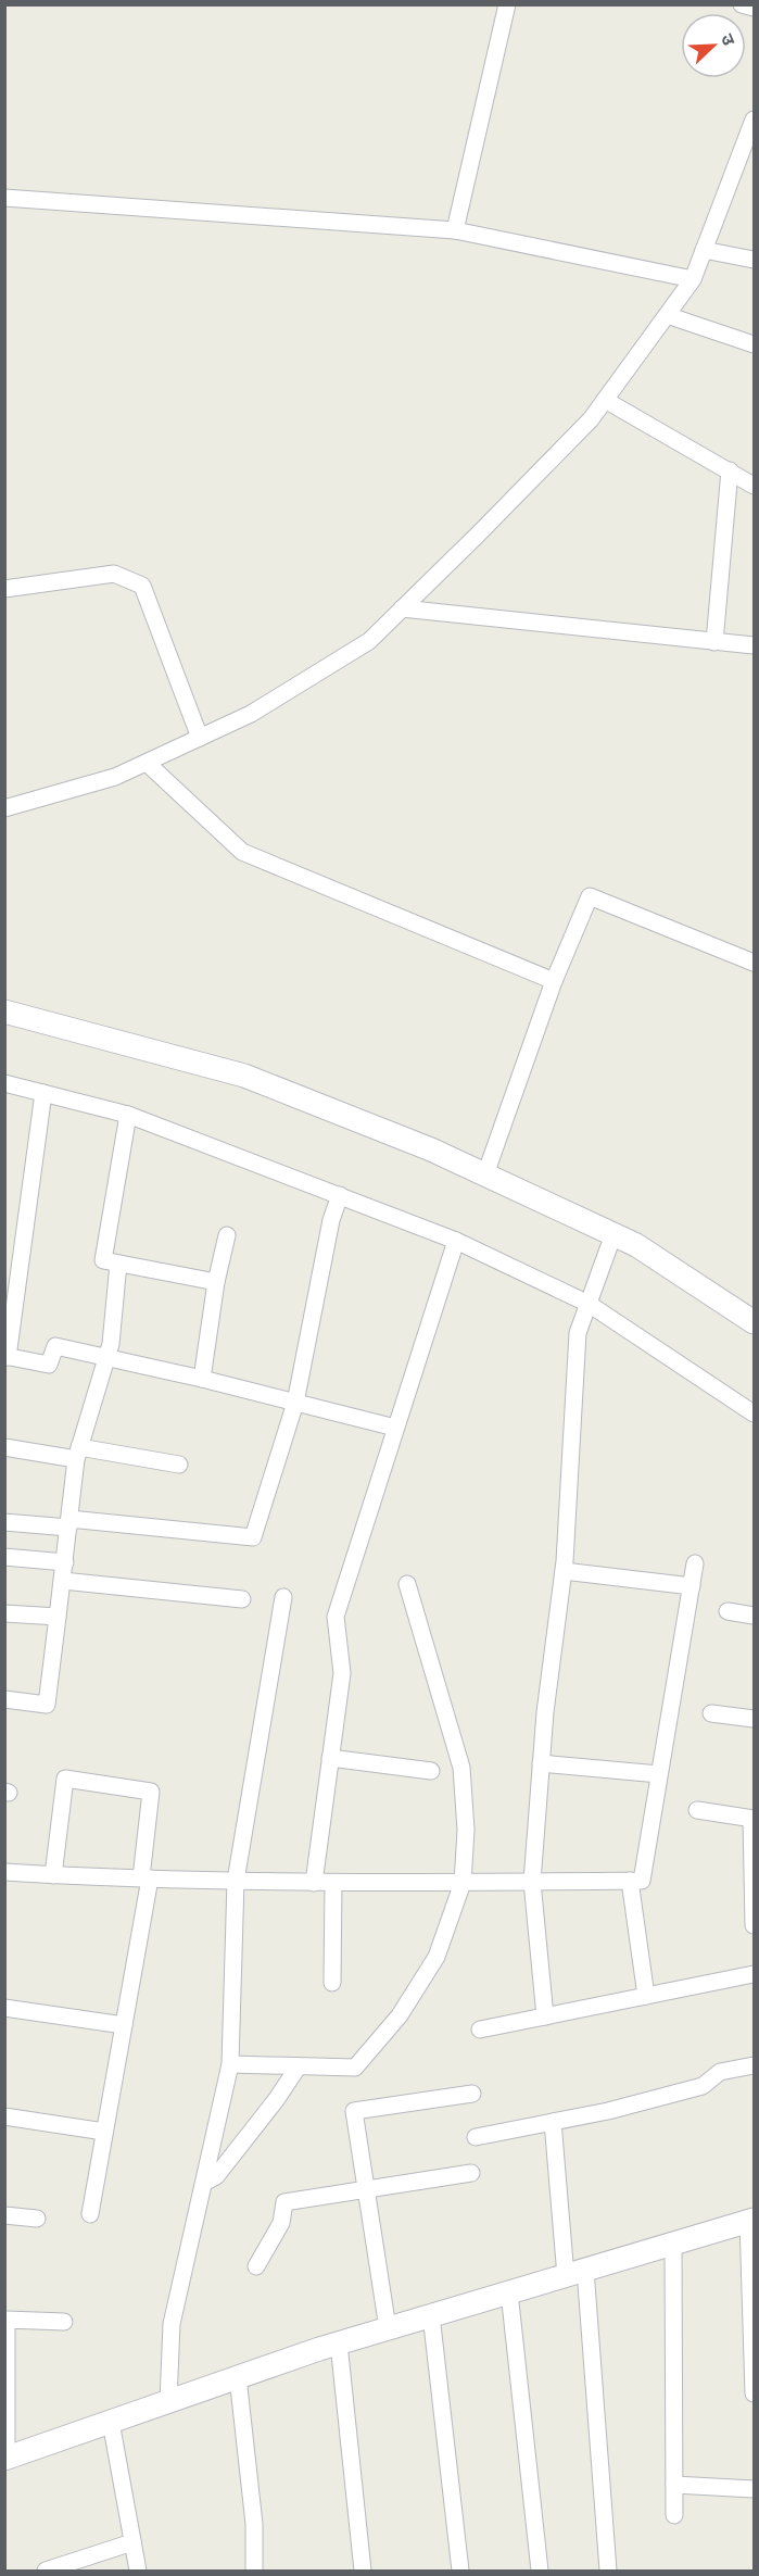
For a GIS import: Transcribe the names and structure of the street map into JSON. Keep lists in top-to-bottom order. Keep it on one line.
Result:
{"north":"top right"}
